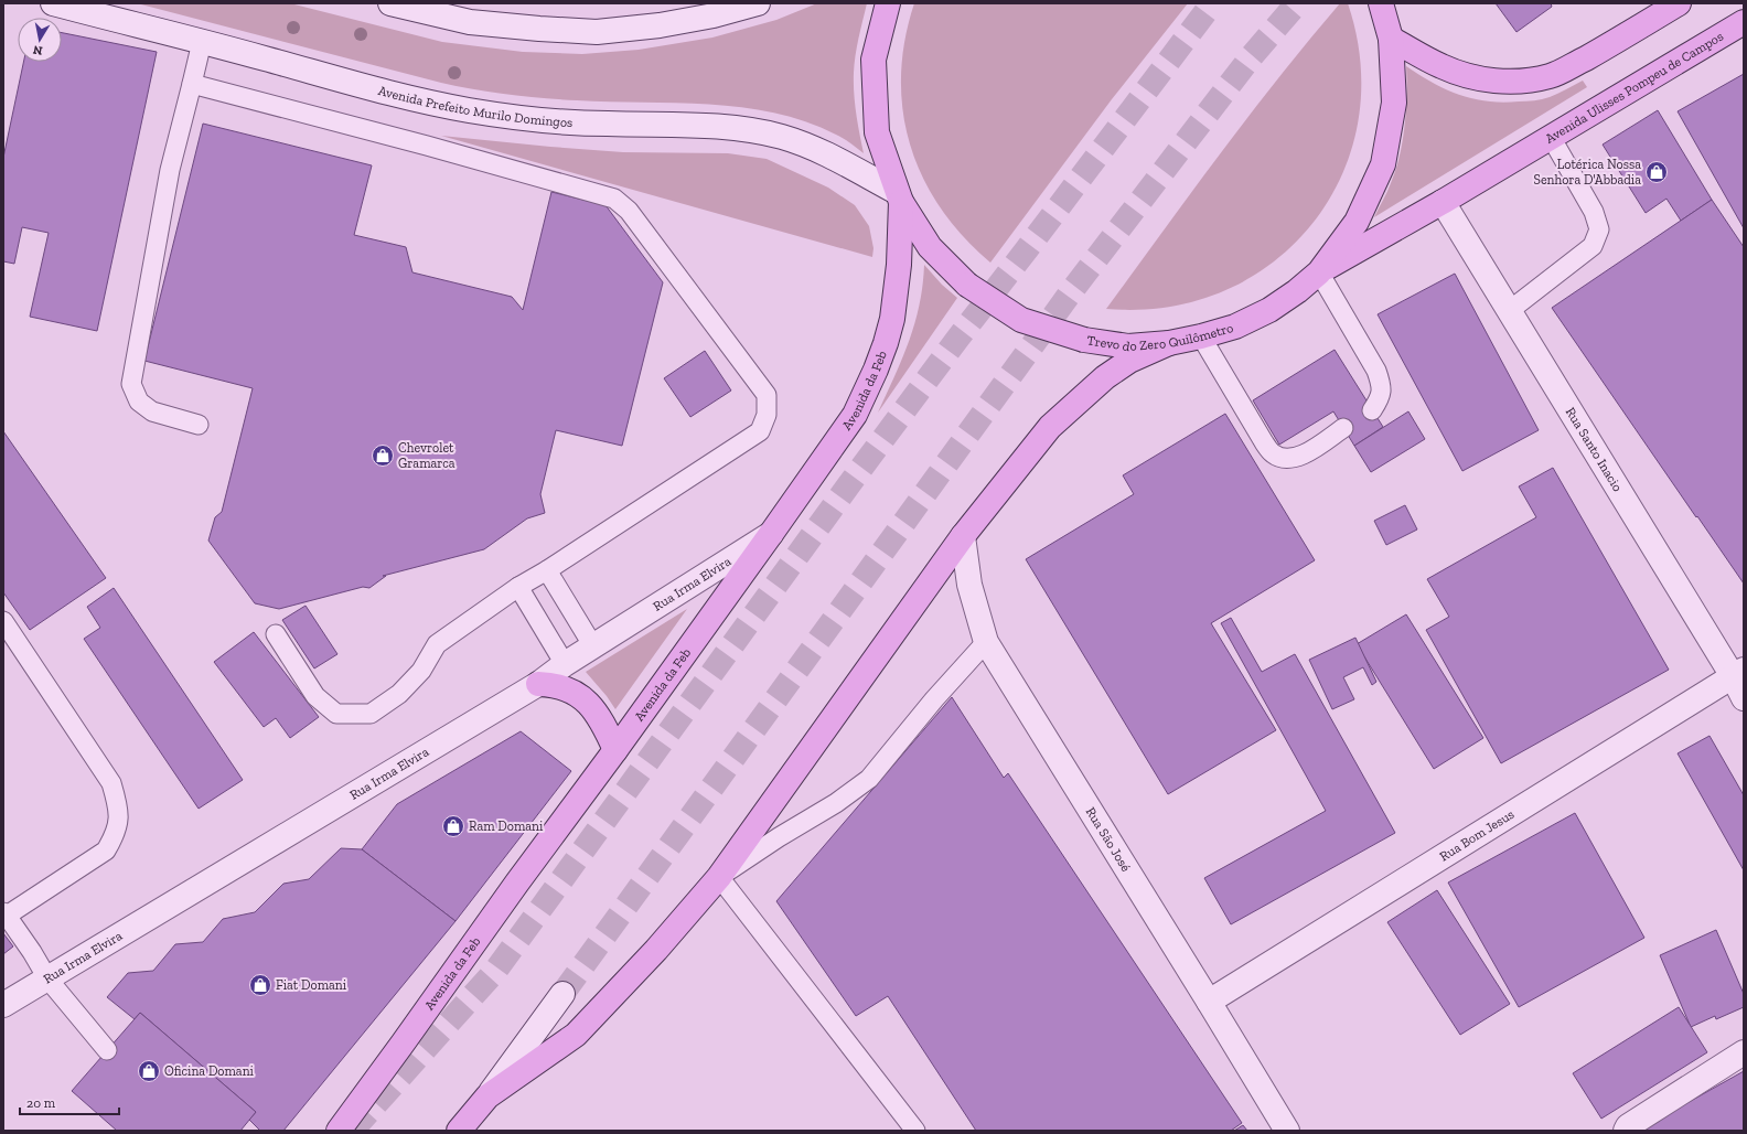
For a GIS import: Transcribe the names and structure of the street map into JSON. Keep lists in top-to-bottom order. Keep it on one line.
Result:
{"streets":{"main road":["Avenida Ulisses Pompeu de Campos","Trevo do Zero Quilômetro","Avenida da Feb"],"street":["Avenida Prefeito Murilo Domingos","Rua Santo Inacio","Rua Irma Elvira","Rua Bom Jesus","Rua São José"]},"crossings":[["Avenida Ulisses Pompeu de Campos","Trevo do Zero Quilômetro"],["Avenida Ulisses Pompeu de Campos","Rua Santo Inacio"],["Avenida Prefeito Murilo Domingos","Trevo do Zero Quilômetro"],["Avenida Prefeito Murilo Domingos","Avenida da Feb"],["Trevo do Zero Quilômetro","Avenida da Feb"],["Avenida da Feb","Rua Irma Elvira"],["Rua Santo Inacio","Rua Bom Jesus"],["Rua Bom Jesus","Rua São José"]],"places":{"shop":["Lotérica Nossa Senhora D'Abbadia","Chevrolet Gramarca","Ram Domani","Fiat Domani","Oficina Domani"]},"scale_bar":"20 m","north":"bottom"}
